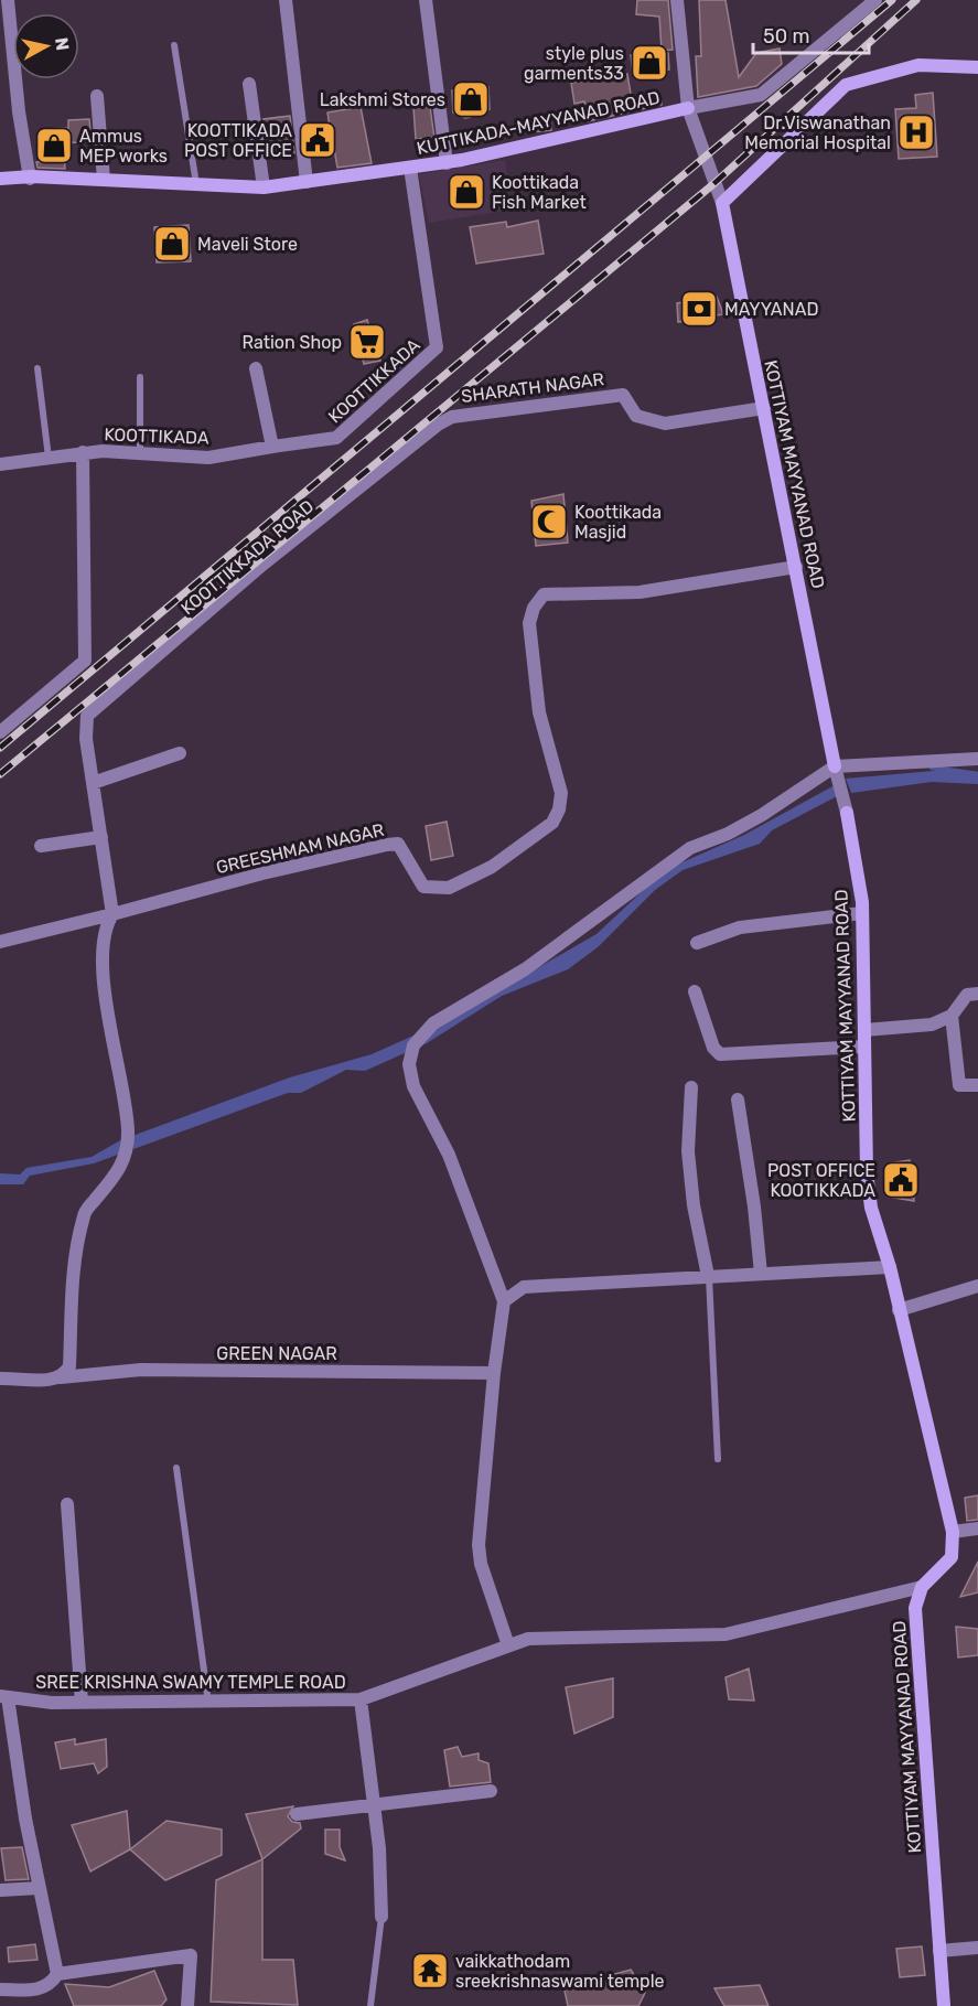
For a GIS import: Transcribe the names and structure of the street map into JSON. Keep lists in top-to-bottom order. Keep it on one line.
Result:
{"streets":{"main road":["KUTTIKADA-MAYYANAD ROAD","KOTTIYAM MAYYANAD ROAD"],"street":["KOOTTIKKADA","SHARATH NAGAR","KOOTTIKADA","KOOTTIKKADA ROAD","GREESHMAM NAGAR","GREEN NAGAR","SREE KRISHNA SWAMY TEMPLE ROAD"]},"crossings":[["KUTTIKADA-MAYYANAD ROAD","KOOTTIKKADA"],["KUTTIKADA-MAYYANAD ROAD","KOTTIYAM MAYYANAD ROAD"],["KOOTTIKKADA","KOOTTIKADA"],["SHARATH NAGAR","KOTTIYAM MAYYANAD ROAD"],["SHARATH NAGAR","KOOTTIKKADA ROAD"],["KOTTIYAM MAYYANAD ROAD","GREESHMAM NAGAR"],["KOTTIYAM MAYYANAD ROAD","SREE KRISHNA SWAMY TEMPLE ROAD"]],"places":{"shop":["style plus garments33","Lakshmi Stores","Ammus MEP works","Koottikada Fish Market","Maveli Store"],"hospital":["Dr.Viswanathan Memorial Hospital"],"public building":["KOOTTIKADA POST OFFICE","POST OFFICE KOOTIKKADA"],"bank":["MAYYANAD"],"supermarket":["Ration Shop"],"mosque":["Koottikada Masjid"],"temple":["vaikkathodam sreekrishnaswami temple"]},"scale_bar":"50 m","north":"right"}
